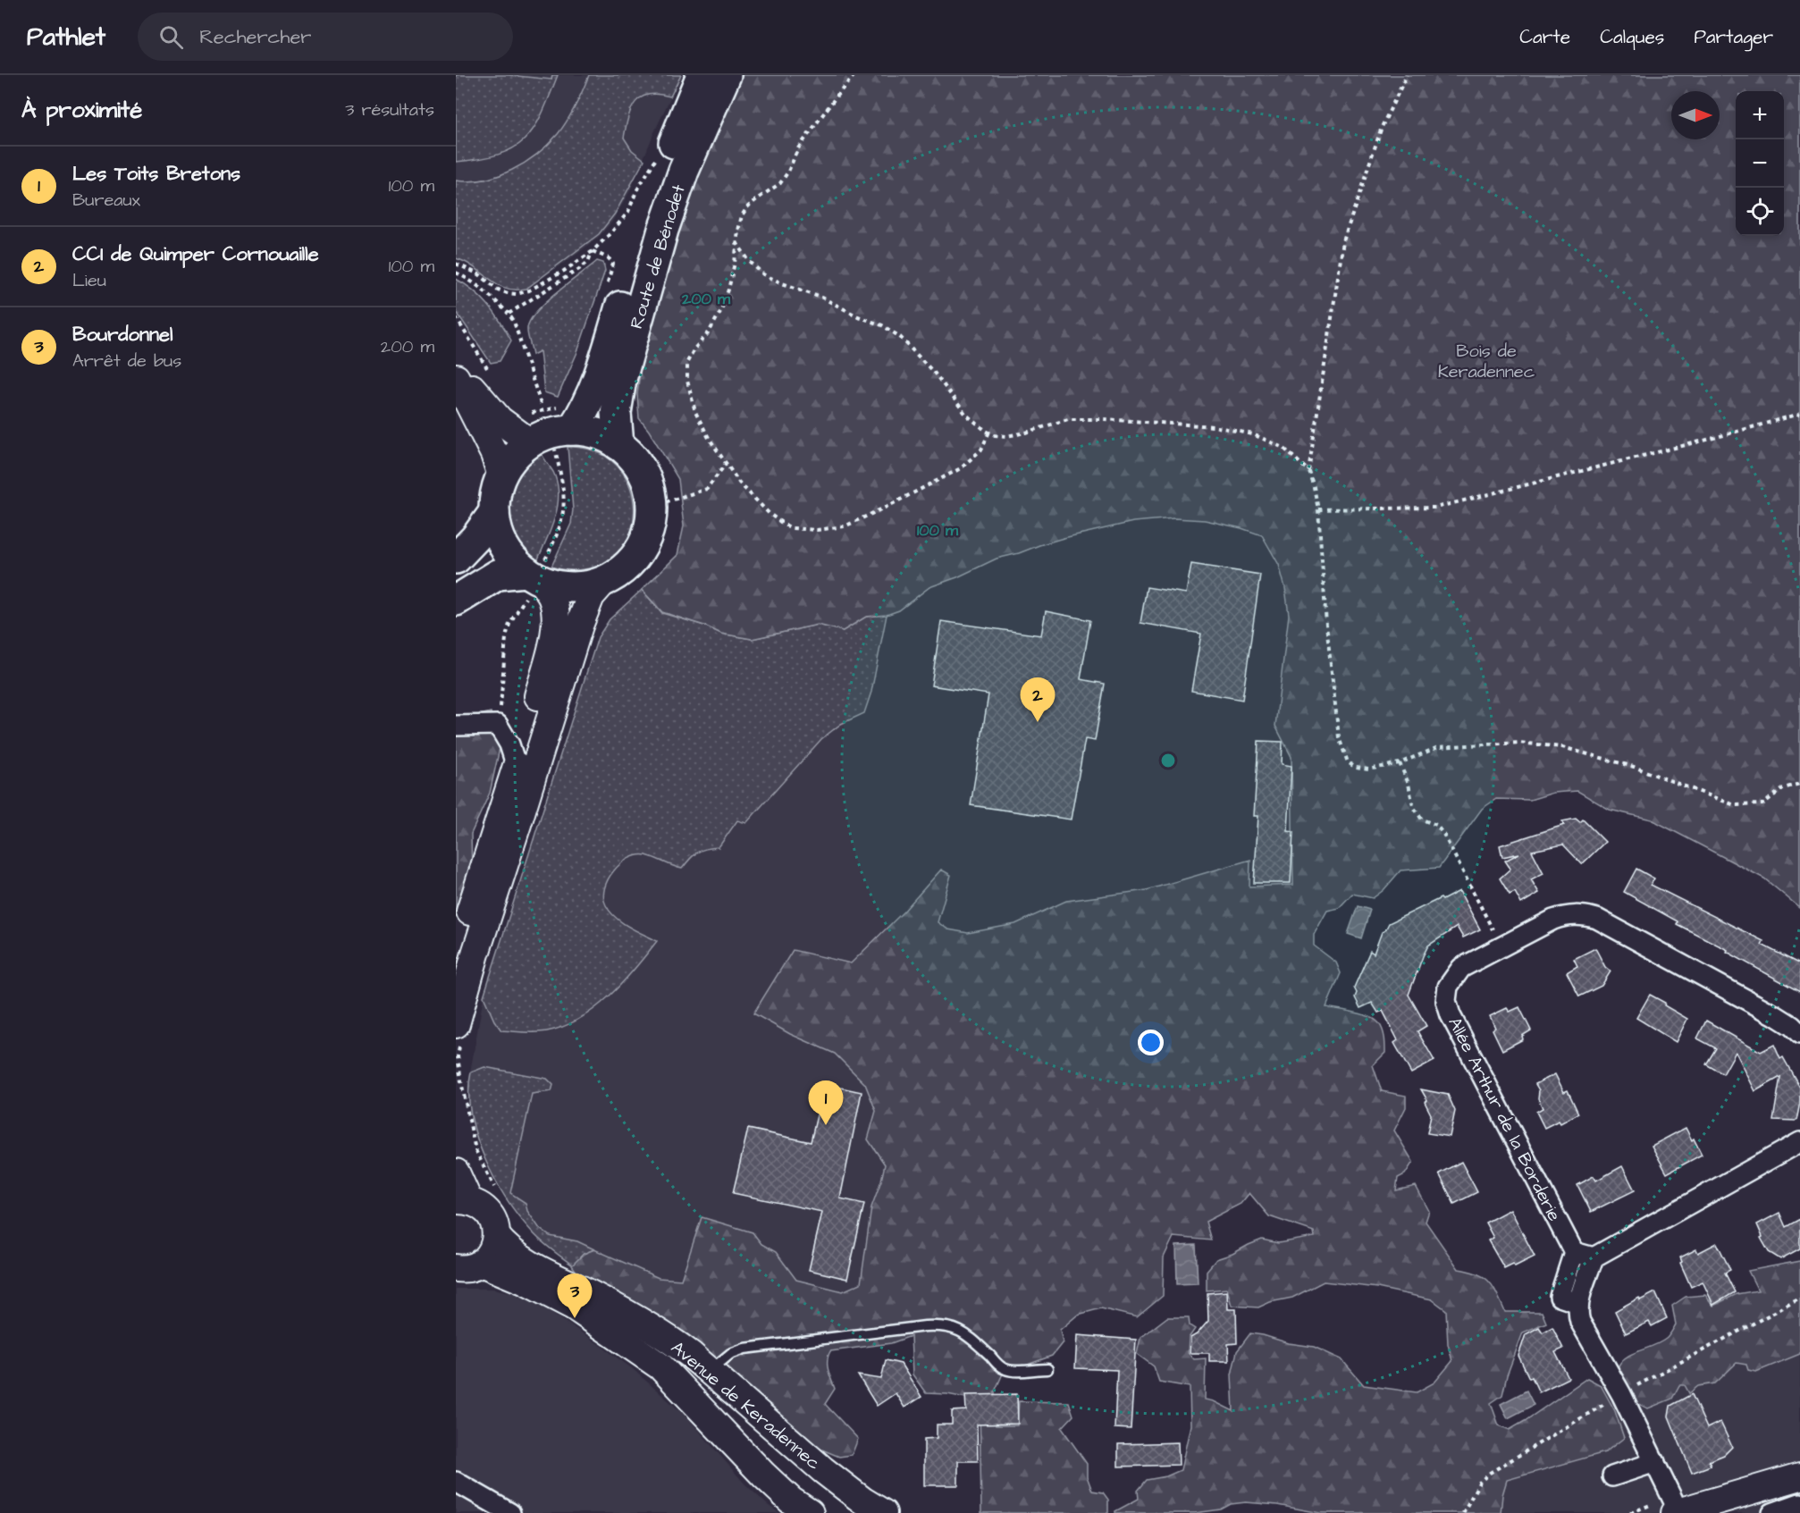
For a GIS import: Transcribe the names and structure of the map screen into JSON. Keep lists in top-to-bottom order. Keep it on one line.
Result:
{"streets":{"main road":["Route de Bénodet"],"street":["Allée Arthur de la Borderie","Avenue de Keradennec"]},"parks":["Bois de Keradennec"],"north":"right","page":{"header":"Pathlet","search":"Rechercher","nav":["Carte","Calques","Partager"],"heading":["À proximité","3 résultats"],"map_buttons":["+","−"],"list":[{"mark":"1","name":"Les Toits Bretons","note":"Bureaux","value":"100 m"},{"mark":"2","name":"CCI de Quimper Cornouaille","note":"Lieu","value":"100 m"},{"mark":"3","name":"Bourdonnel","note":"Arrêt de bus","value":"200 m"}],"pins":["2","1","3"]},"rings":["200 m","100 m"]}
